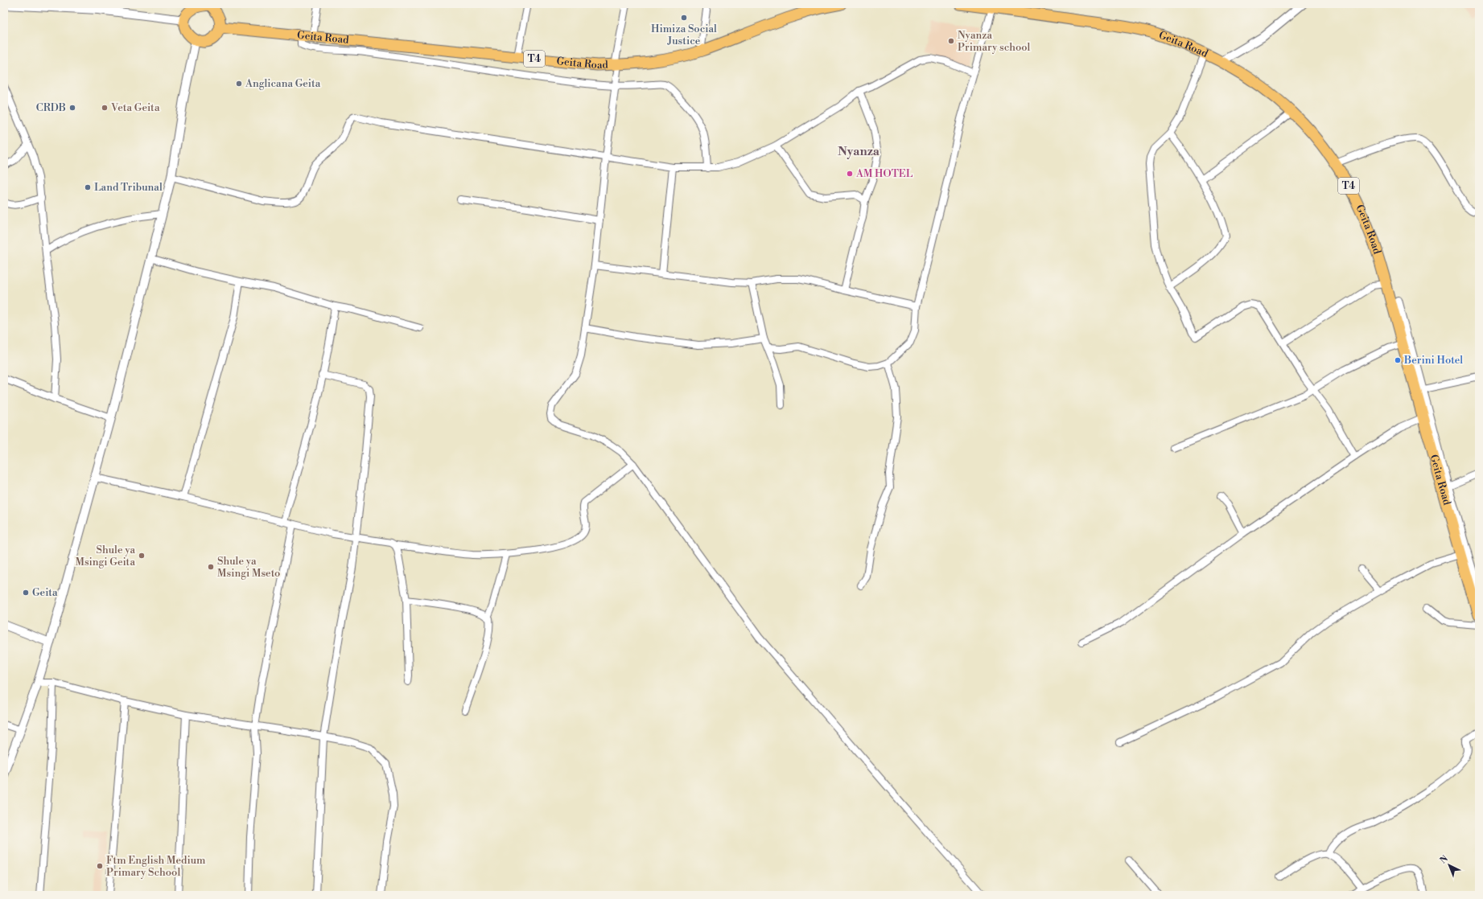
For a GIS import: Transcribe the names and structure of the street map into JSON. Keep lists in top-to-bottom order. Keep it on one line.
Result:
{"streets":{"highway":["Geita Road","T4"]},"districts":["Nyanza"],"places":["Himiza Social Justice","Nyanza Primary school","Anglicana Geita","CRDB","Veta Geita","AM HOTEL","Land Tribunal","Berini Hotel","Shule ya Msingi Geita","Shule ya Msingi Mseto","Geita","Ftm English Medium Primary School"],"north":"top left"}
